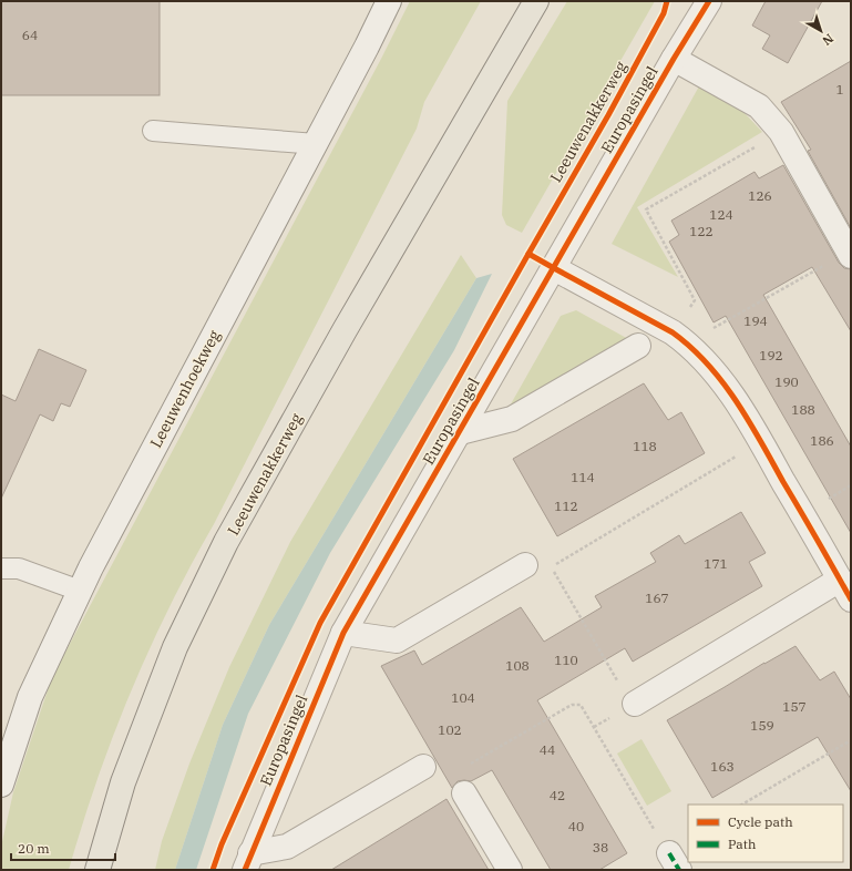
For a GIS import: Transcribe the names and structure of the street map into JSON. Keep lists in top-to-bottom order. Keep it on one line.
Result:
{"streets":{"main road":["Leeuwenakkerweg"],"street":["Europasingel","Leeuwenhoekweg"]},"house_numbers":["64","1","126","124","122","194","192","190","188","186","118","114","112","171","167","110","108","104","157","159","102","44","163","42","40","38"],"legend":["Cycle path","Path"],"scale_bar":"20 m","north":"bottom right"}
